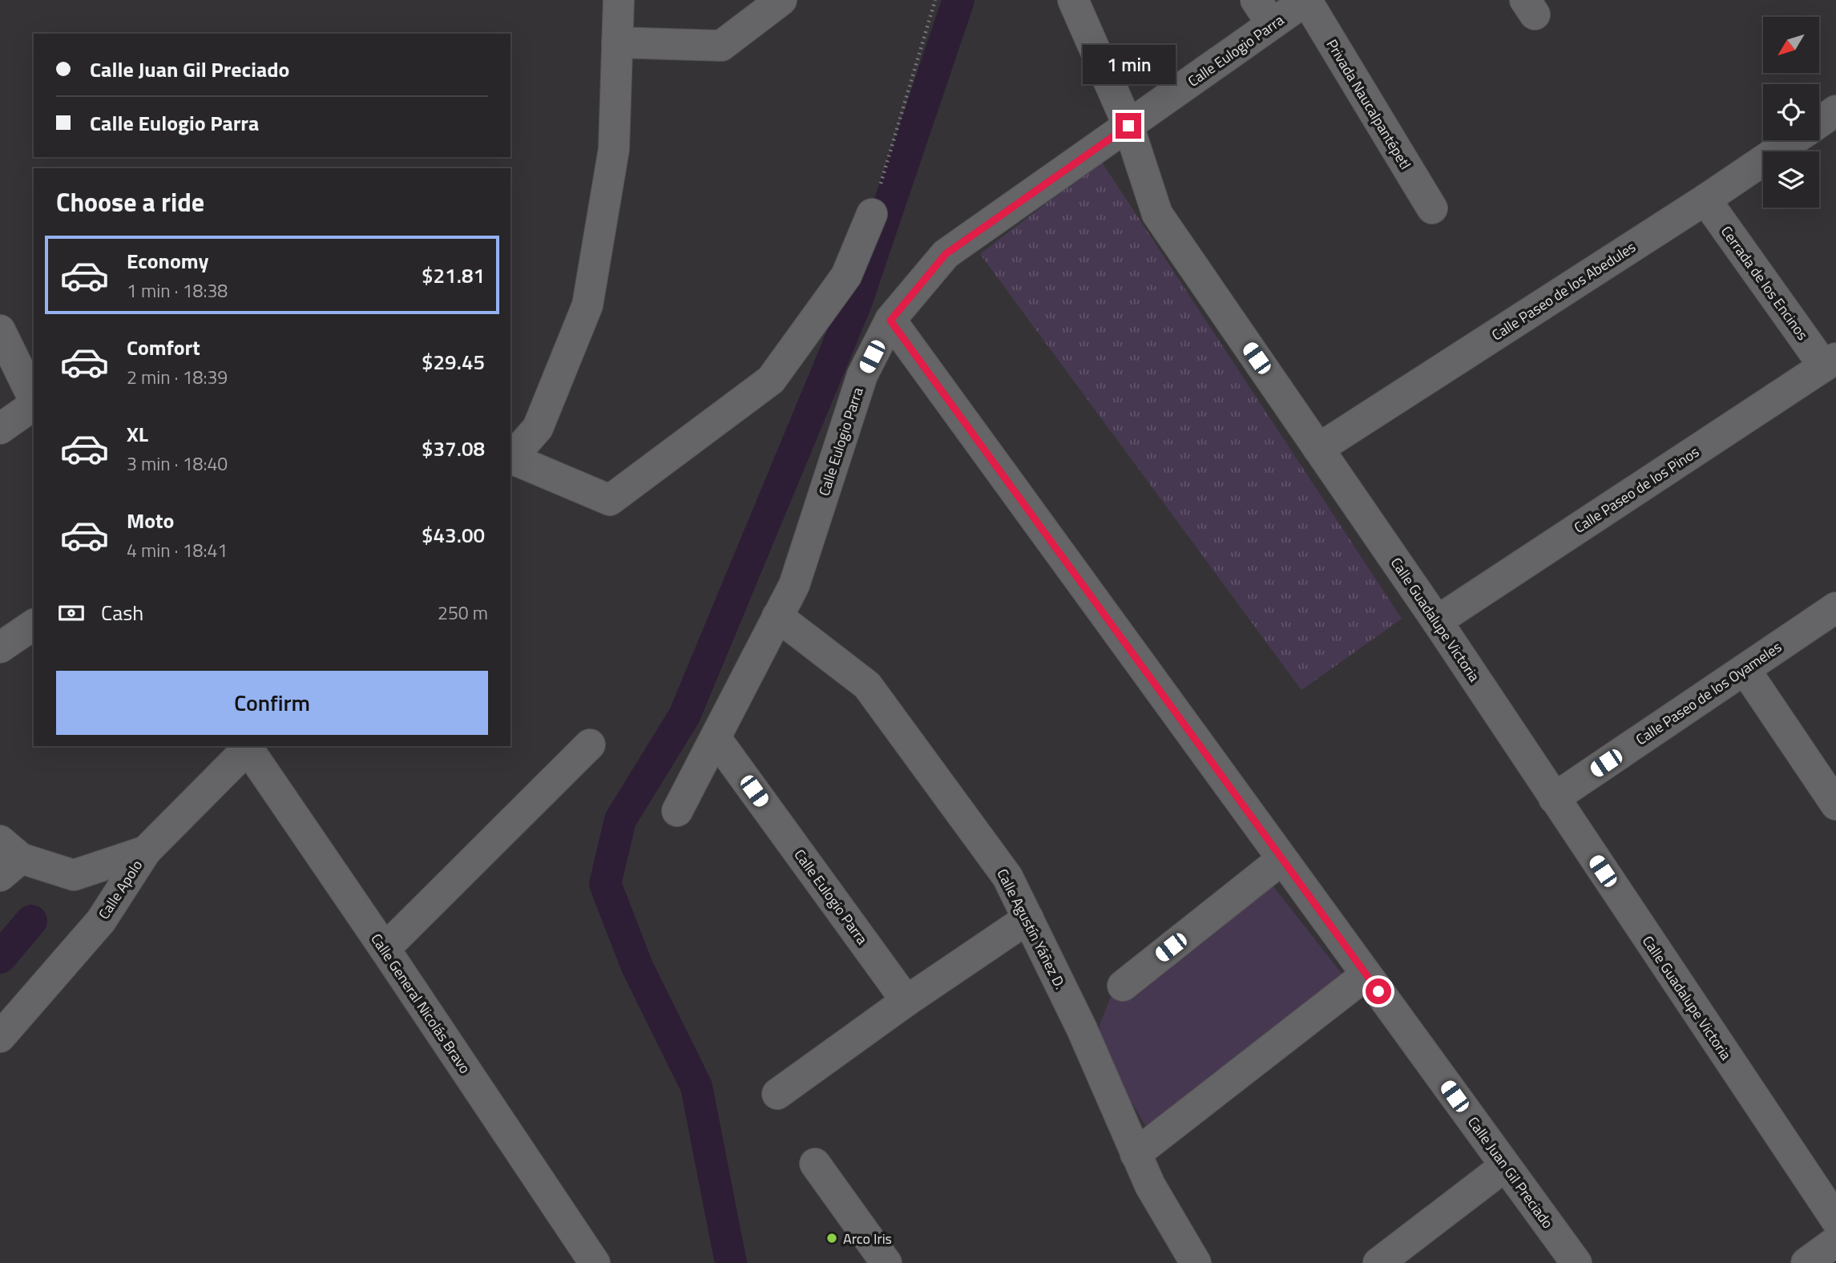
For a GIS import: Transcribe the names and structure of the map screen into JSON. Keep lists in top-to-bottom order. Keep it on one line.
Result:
{"streets":{"street":["Calle Eulogio Parra","Privada Naucalpantépetl","Cerrada de los Encinos","Calle Paseo de los Abedules","Calle Paseo de los Pinos","Calle Guadalupe Victoria","Calle Paseo de los Oyameles","Calle Apolo","Calle Agustín Yáñez D.","Calle General Nicolás Bravo","Calle Juan Gil Preciado"]},"crossings":[["Calle Eulogio Parra","Privada Naucalpantépetl"],["Calle Eulogio Parra","Calle Guadalupe Victoria"],["Calle Eulogio Parra","Calle Agustín Yáñez D."],["Calle Eulogio Parra","Calle Juan Gil Preciado"],["Cerrada de los Encinos","Calle Paseo de los Abedules"],["Cerrada de los Encinos","Calle Paseo de los Pinos"],["Calle Paseo de los Abedules","Calle Guadalupe Victoria"],["Calle Paseo de los Pinos","Calle Guadalupe Victoria"],["Calle Guadalupe Victoria","Calle Paseo de los Oyameles"],["Calle Apolo","Calle General Nicolás Bravo"]],"places":["Arco Iris"],"north":"bottom left","page":{"banner":["Calle Juan Gil Preciado","Calle Eulogio Parra"],"bubble":"1 min","heading":"Choose a ride","list":[{"name":"Economy","note":"1 min · 18:38","value":"$21.81"},{"name":"Comfort","note":"2 min · 18:39","value":"$29.45"},{"name":"XL","note":"3 min · 18:40","value":"$37.08"},{"name":"Moto","note":"4 min · 18:41","value":"$43.00"}],"pay":["Cash","250 m"],"buttons":"Confirm"}}
